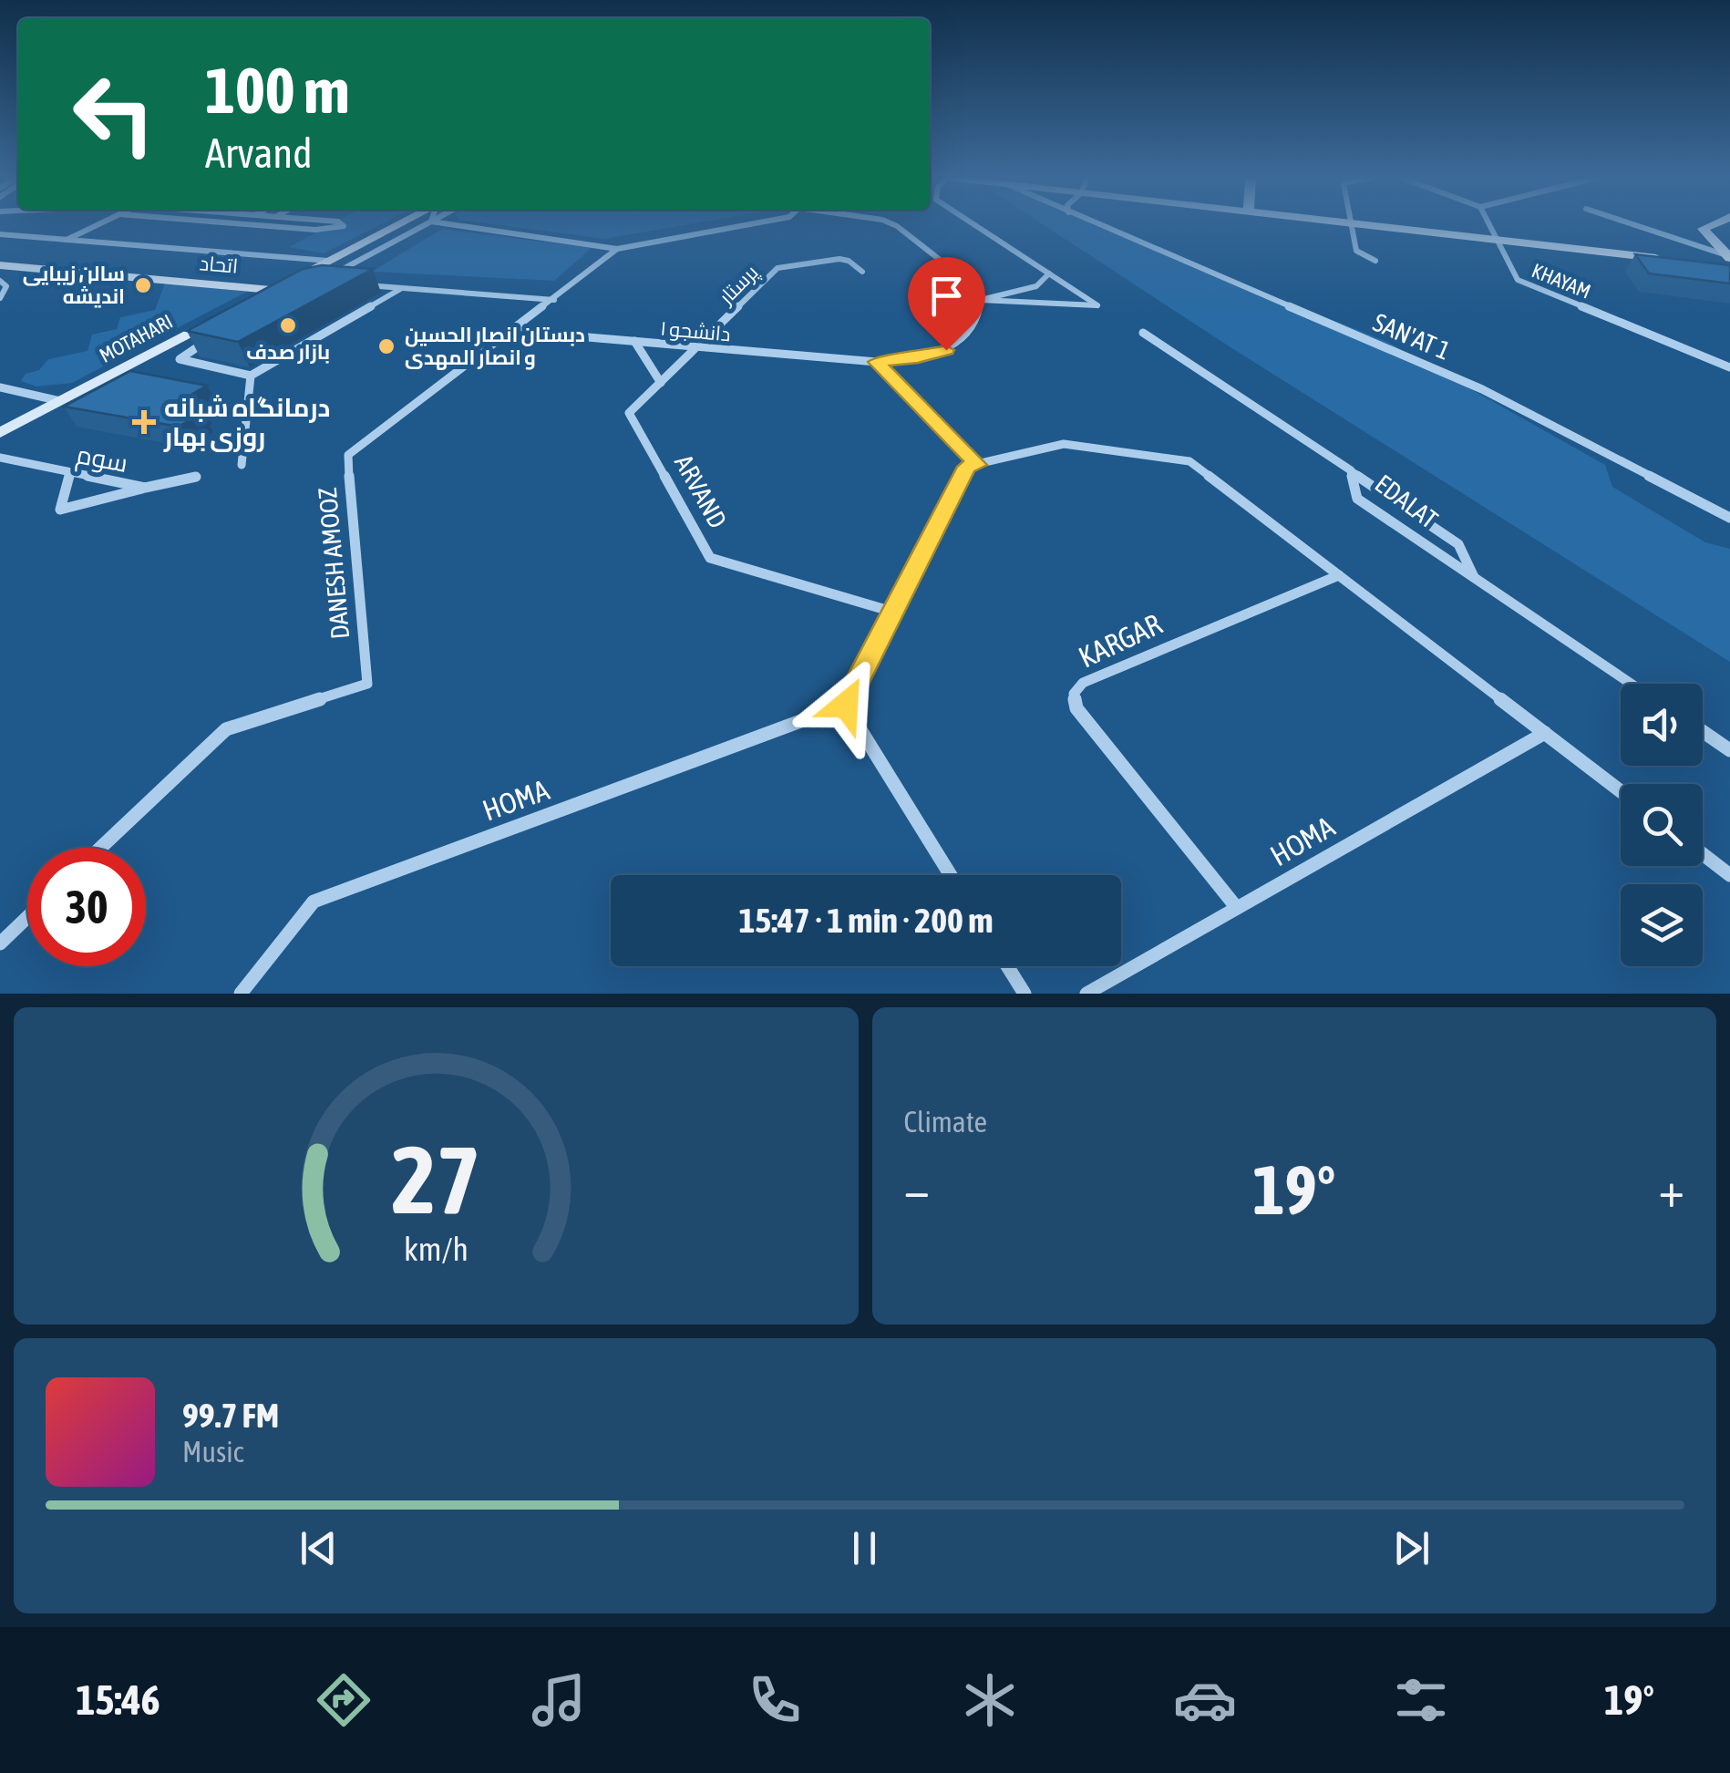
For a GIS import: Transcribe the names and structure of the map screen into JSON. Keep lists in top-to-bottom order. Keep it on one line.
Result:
{"streets":{"main road":["اتحاد","MOTAHARI"],"street":["KHAYAM","پرستار","دانشجو ۱","SAN'AT 1","سوم","ARVAND","EDALAT","DANESH AMOOZ","KARGAR","HOMA"]},"crossings":[["پرستار","دانشجو ۱"],["پرستار","ARVAND"],["دانشجو ۱","ARVAND"],["دانشجو ۱","DANESH AMOOZ"],["KARGAR","HOMA"]],"places":{"other":["سالن زیبایی اندیشه","بازار صدف","دبستان انصار الحسین و انصار المهدی"],"health":["درمانگاه شبانه روزی بهار"]},"page":{"turn":["100 m","Arvand"],"limit":"30","trip":"15:47 · 1 min · 200 m","tile":"Climate","heat":["−","19°","+"],"song":["99.7 FM","Music"],"tabs":["15:46","19°"],"gauge":["27","km/h"]}}
